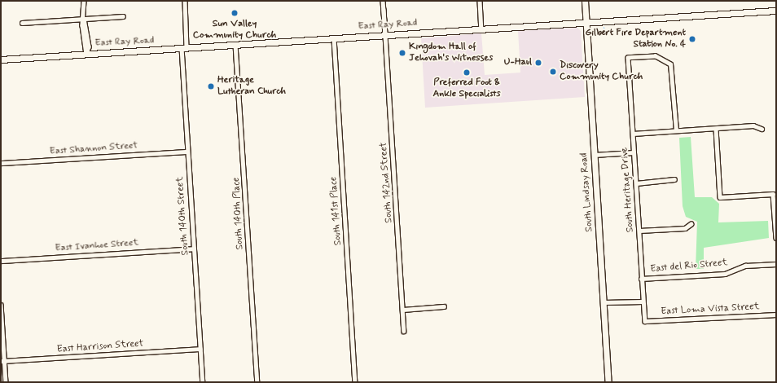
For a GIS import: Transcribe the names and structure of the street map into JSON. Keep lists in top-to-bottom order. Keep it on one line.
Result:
{"streets":{"main road":["East Ray Road","South Lindsay Road"],"street":["East Shannon Street","South 142nd Street","South Heritage Drive","South 141st Place","South 140th Place","South 140th Street","East Ivanhoe Street","East del Rio Street","East Loma Vista Street","East Harrison Street"]},"crossings":[["East Ray Road","South 142nd Street"],["East Ray Road","South Lindsay Road"],["East Ray Road","South 141st Place"],["East Ray Road","South 140th Place"],["East Ray Road","South 140th Street"],["East Shannon Street","South 140th Street"],["South Heritage Drive","East del Rio Street"],["South Heritage Drive","East Loma Vista Street"],["South 140th Street","East Ivanhoe Street"],["South 140th Street","East Harrison Street"]],"places":["Sun Valley Community Church","Gilbert Fire Department Station No. 4","Kingdom Hall of Jehovah's Witnesses","U-Haul","Discovery Community Church","Preferred Foot & Ankle Specialists","Heritage Lutheran Church"]}
